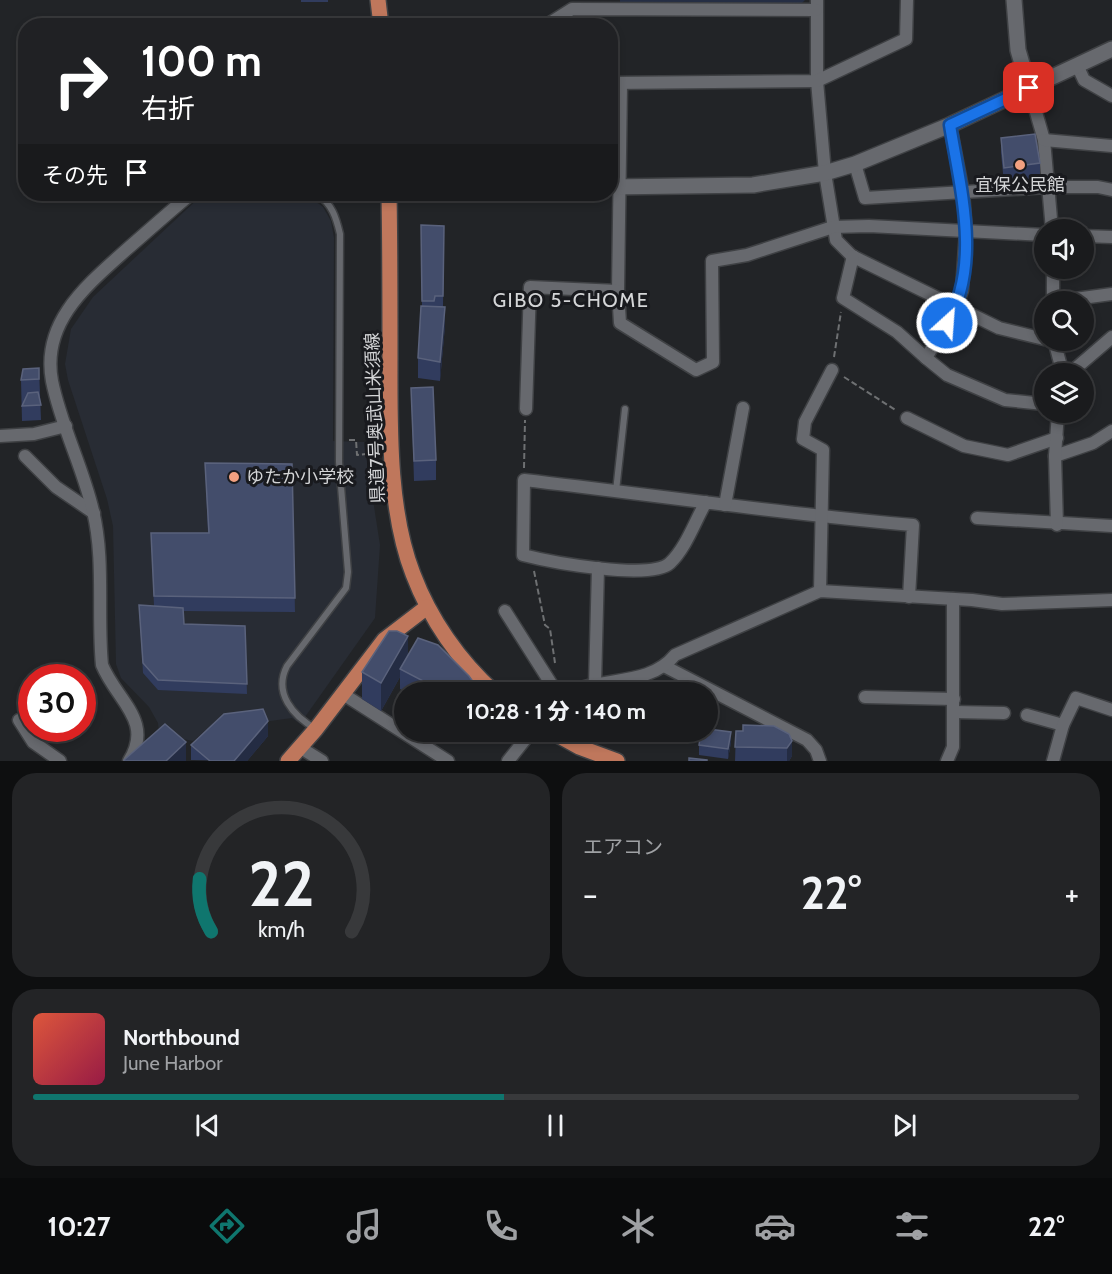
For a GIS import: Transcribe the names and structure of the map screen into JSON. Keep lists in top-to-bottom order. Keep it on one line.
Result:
{"streets":{"main road":["県道7号奥武山米須線"]},"districts":["GIBO 5-CHOME"],"places":["宜保公民館","ゆたか小学校"],"page":{"turn":["100 m","右折"],"then":"その先","limit":"30","trip":"10:28 · 1 分 · 140 m","tile":"エアコン","heat":["−","22°","+"],"song":["Northbound","June Harbor"],"tabs":["10:27","22°"],"gauge":["22","km/h"]}}
